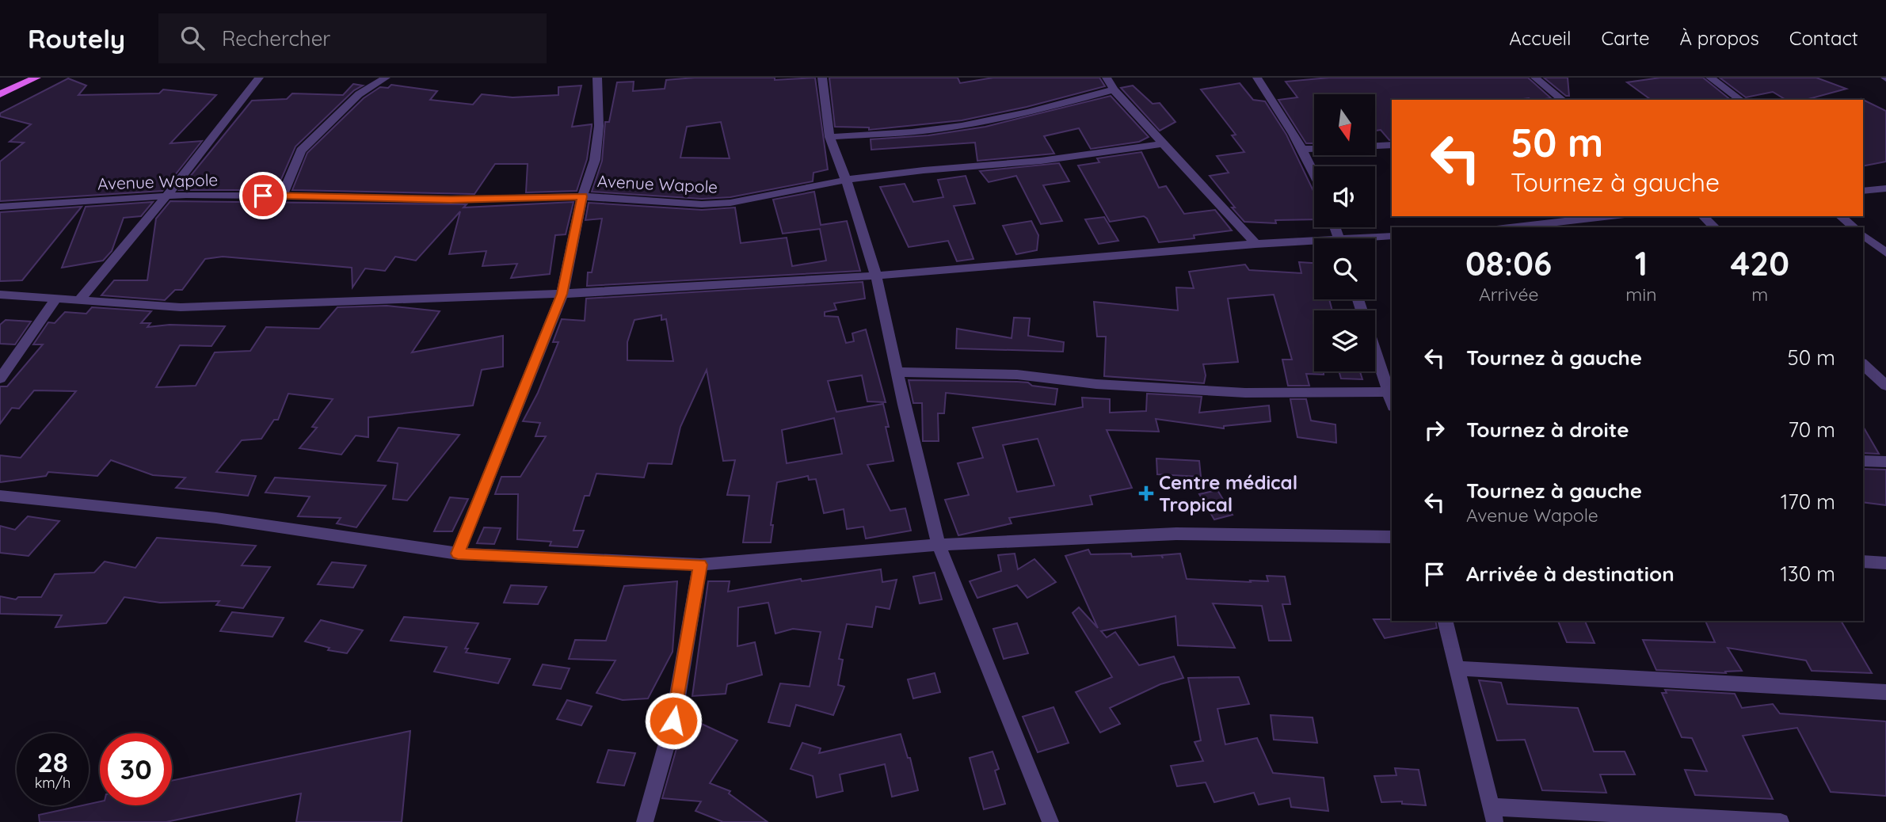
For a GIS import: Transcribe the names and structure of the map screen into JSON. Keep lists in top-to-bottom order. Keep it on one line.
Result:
{"streets":{"street":["Avenue Wapole"]},"places":{"health":["Centre médical Tropical"]},"north":"bottom","page":{"header":"Routely","search":"Rechercher","nav":["Accueil","Carte","À propos","Contact"],"turn":["50 m","Tournez à gauche"],"eta":["08:06","Arrivée","1","min","420","m"],"list":[{"name":"Tournez à gauche","value":"50 m"},{"name":"Tournez à droite","value":"70 m"},{"name":"Tournez à gauche","note":"Avenue Wapole","value":"170 m"},{"name":"Arrivée à destination","value":"130 m"}],"speed":"28 km/h","limit":"30"}}
